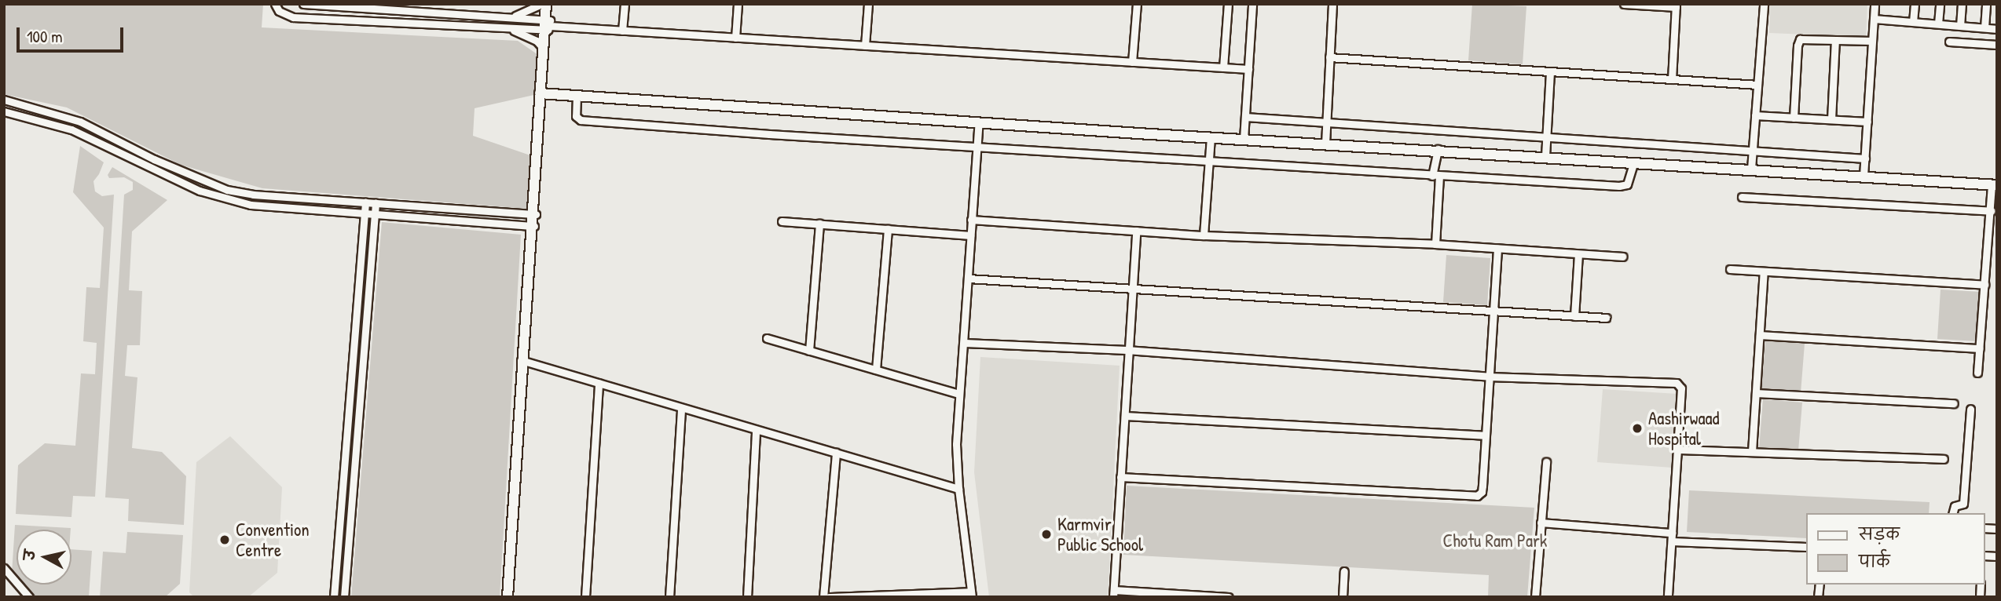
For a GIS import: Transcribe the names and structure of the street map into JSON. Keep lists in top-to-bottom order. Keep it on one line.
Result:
{"parks":["Chotu Ram Park"],"places":["Aashirwaad Hospital","Karmvir Public School","Convention Centre"],"legend":["सड़क","पार्क"],"scale_bar":"100 m","north":"left"}
